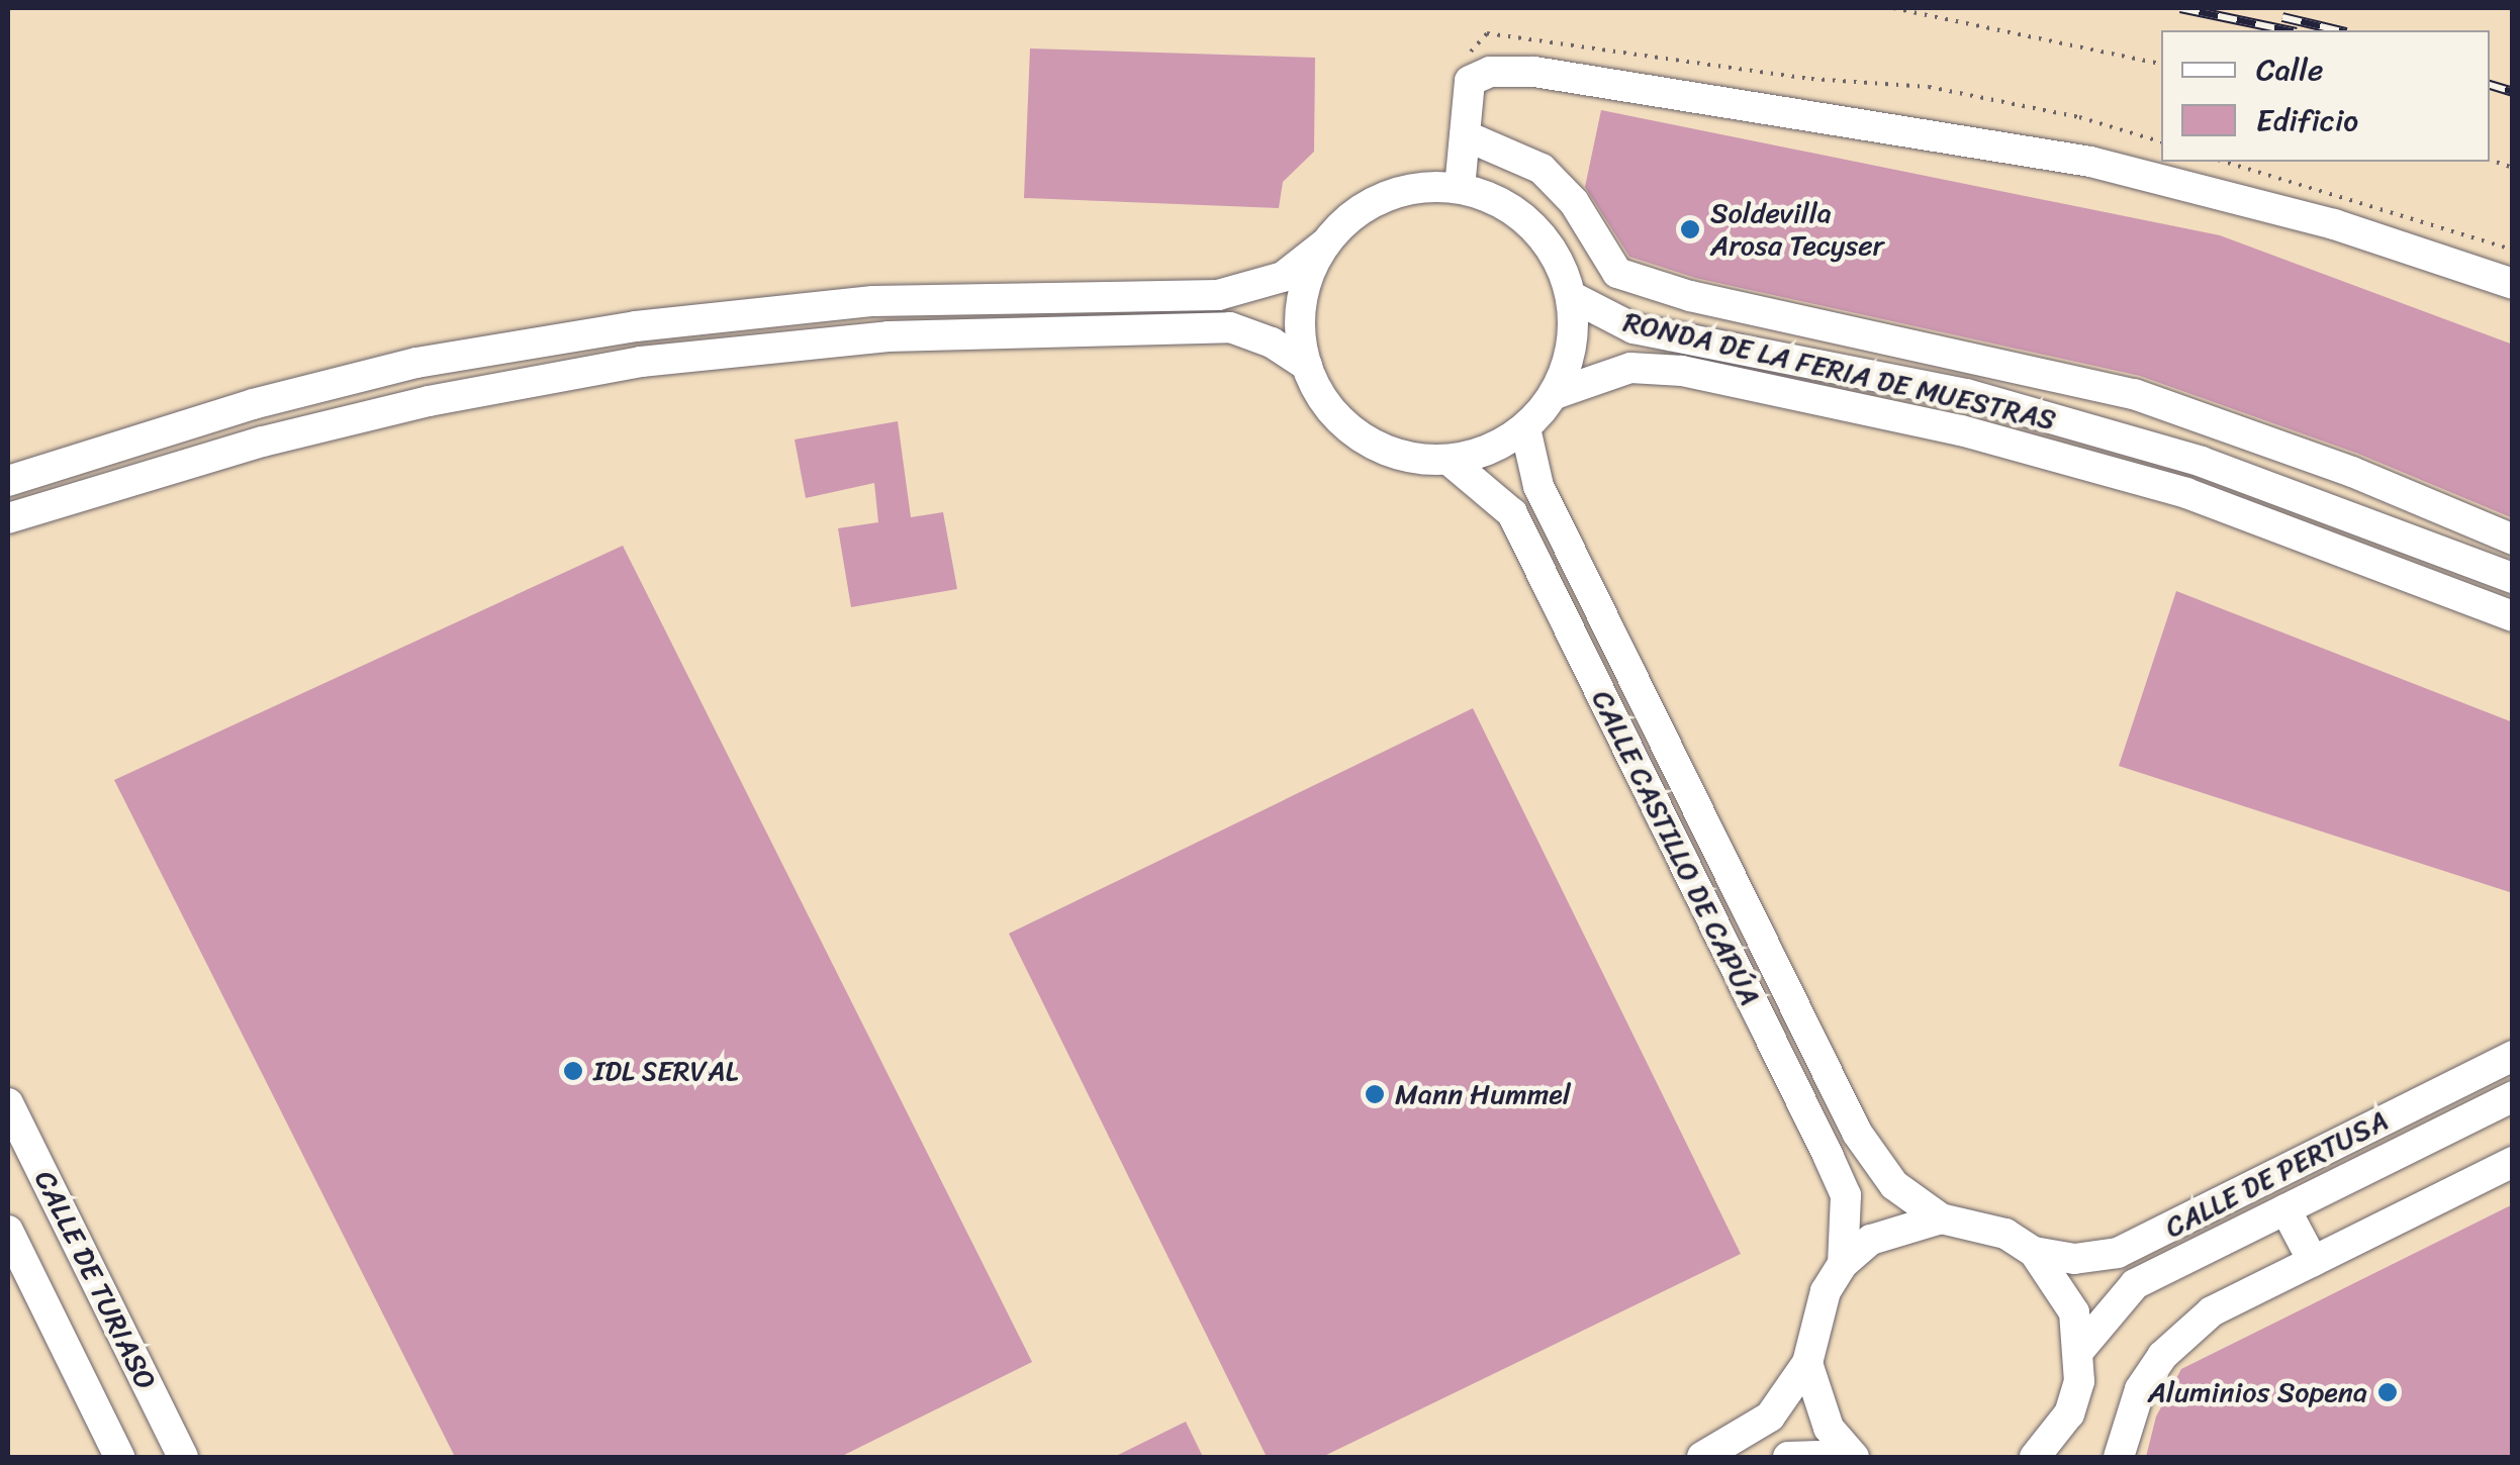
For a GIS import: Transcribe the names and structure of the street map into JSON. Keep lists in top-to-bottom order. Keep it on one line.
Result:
{"streets":{"street":["RONDA DE LA FERIA DE MUESTRAS","CALLE CASTILLO DE CAPÚA","CALLE DE PERTUSA","CALLE DE TURIASO"]},"crossings":[["RONDA DE LA FERIA DE MUESTRAS","CALLE CASTILLO DE CAPÚA"]],"places":["Soldevilla Arosa Tecyser","IDL SERVAL","Mann Hummel","Aluminios Sopena"],"legend":["Calle","Edificio"]}
